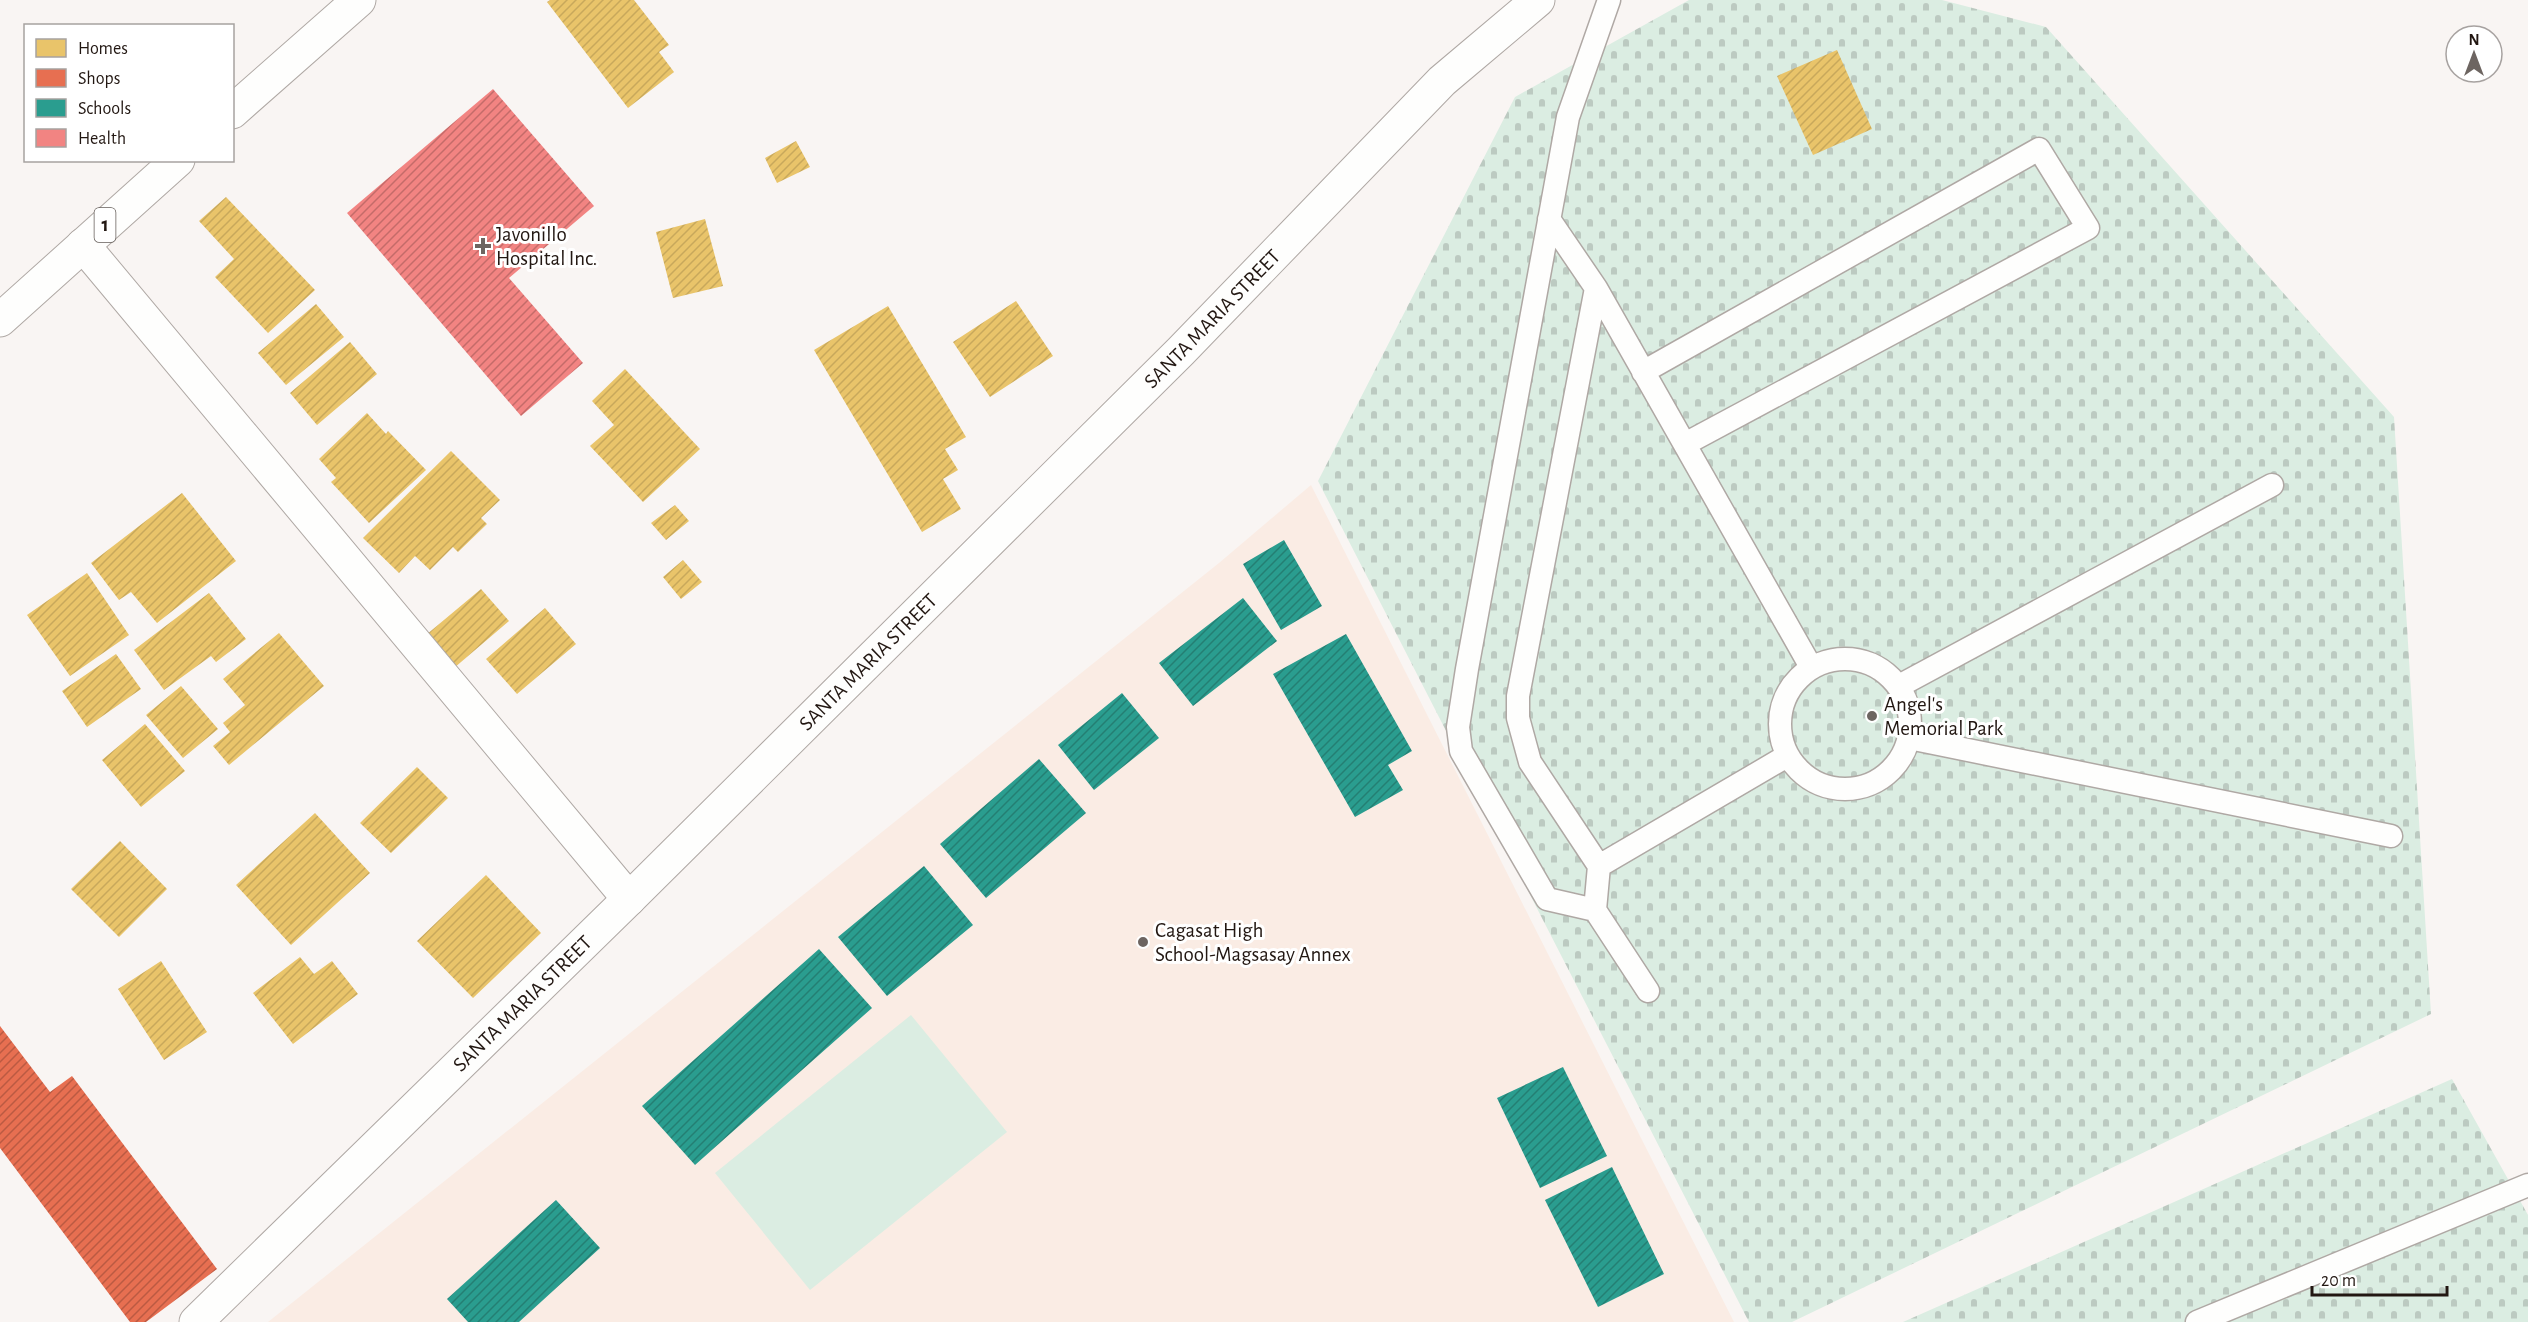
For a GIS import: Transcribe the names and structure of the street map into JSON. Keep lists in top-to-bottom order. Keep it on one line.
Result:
{"streets":{"main road":["1","SANTA MARIA STREET"]},"places":{"health":["Javonillo Hospital Inc."],"other":["Angel's Memorial Park","Cagasat High School-Magsasay Annex"]},"legend":["Homes","Shops","Schools","Health"],"scale_bar":"20 m","north":"top"}
